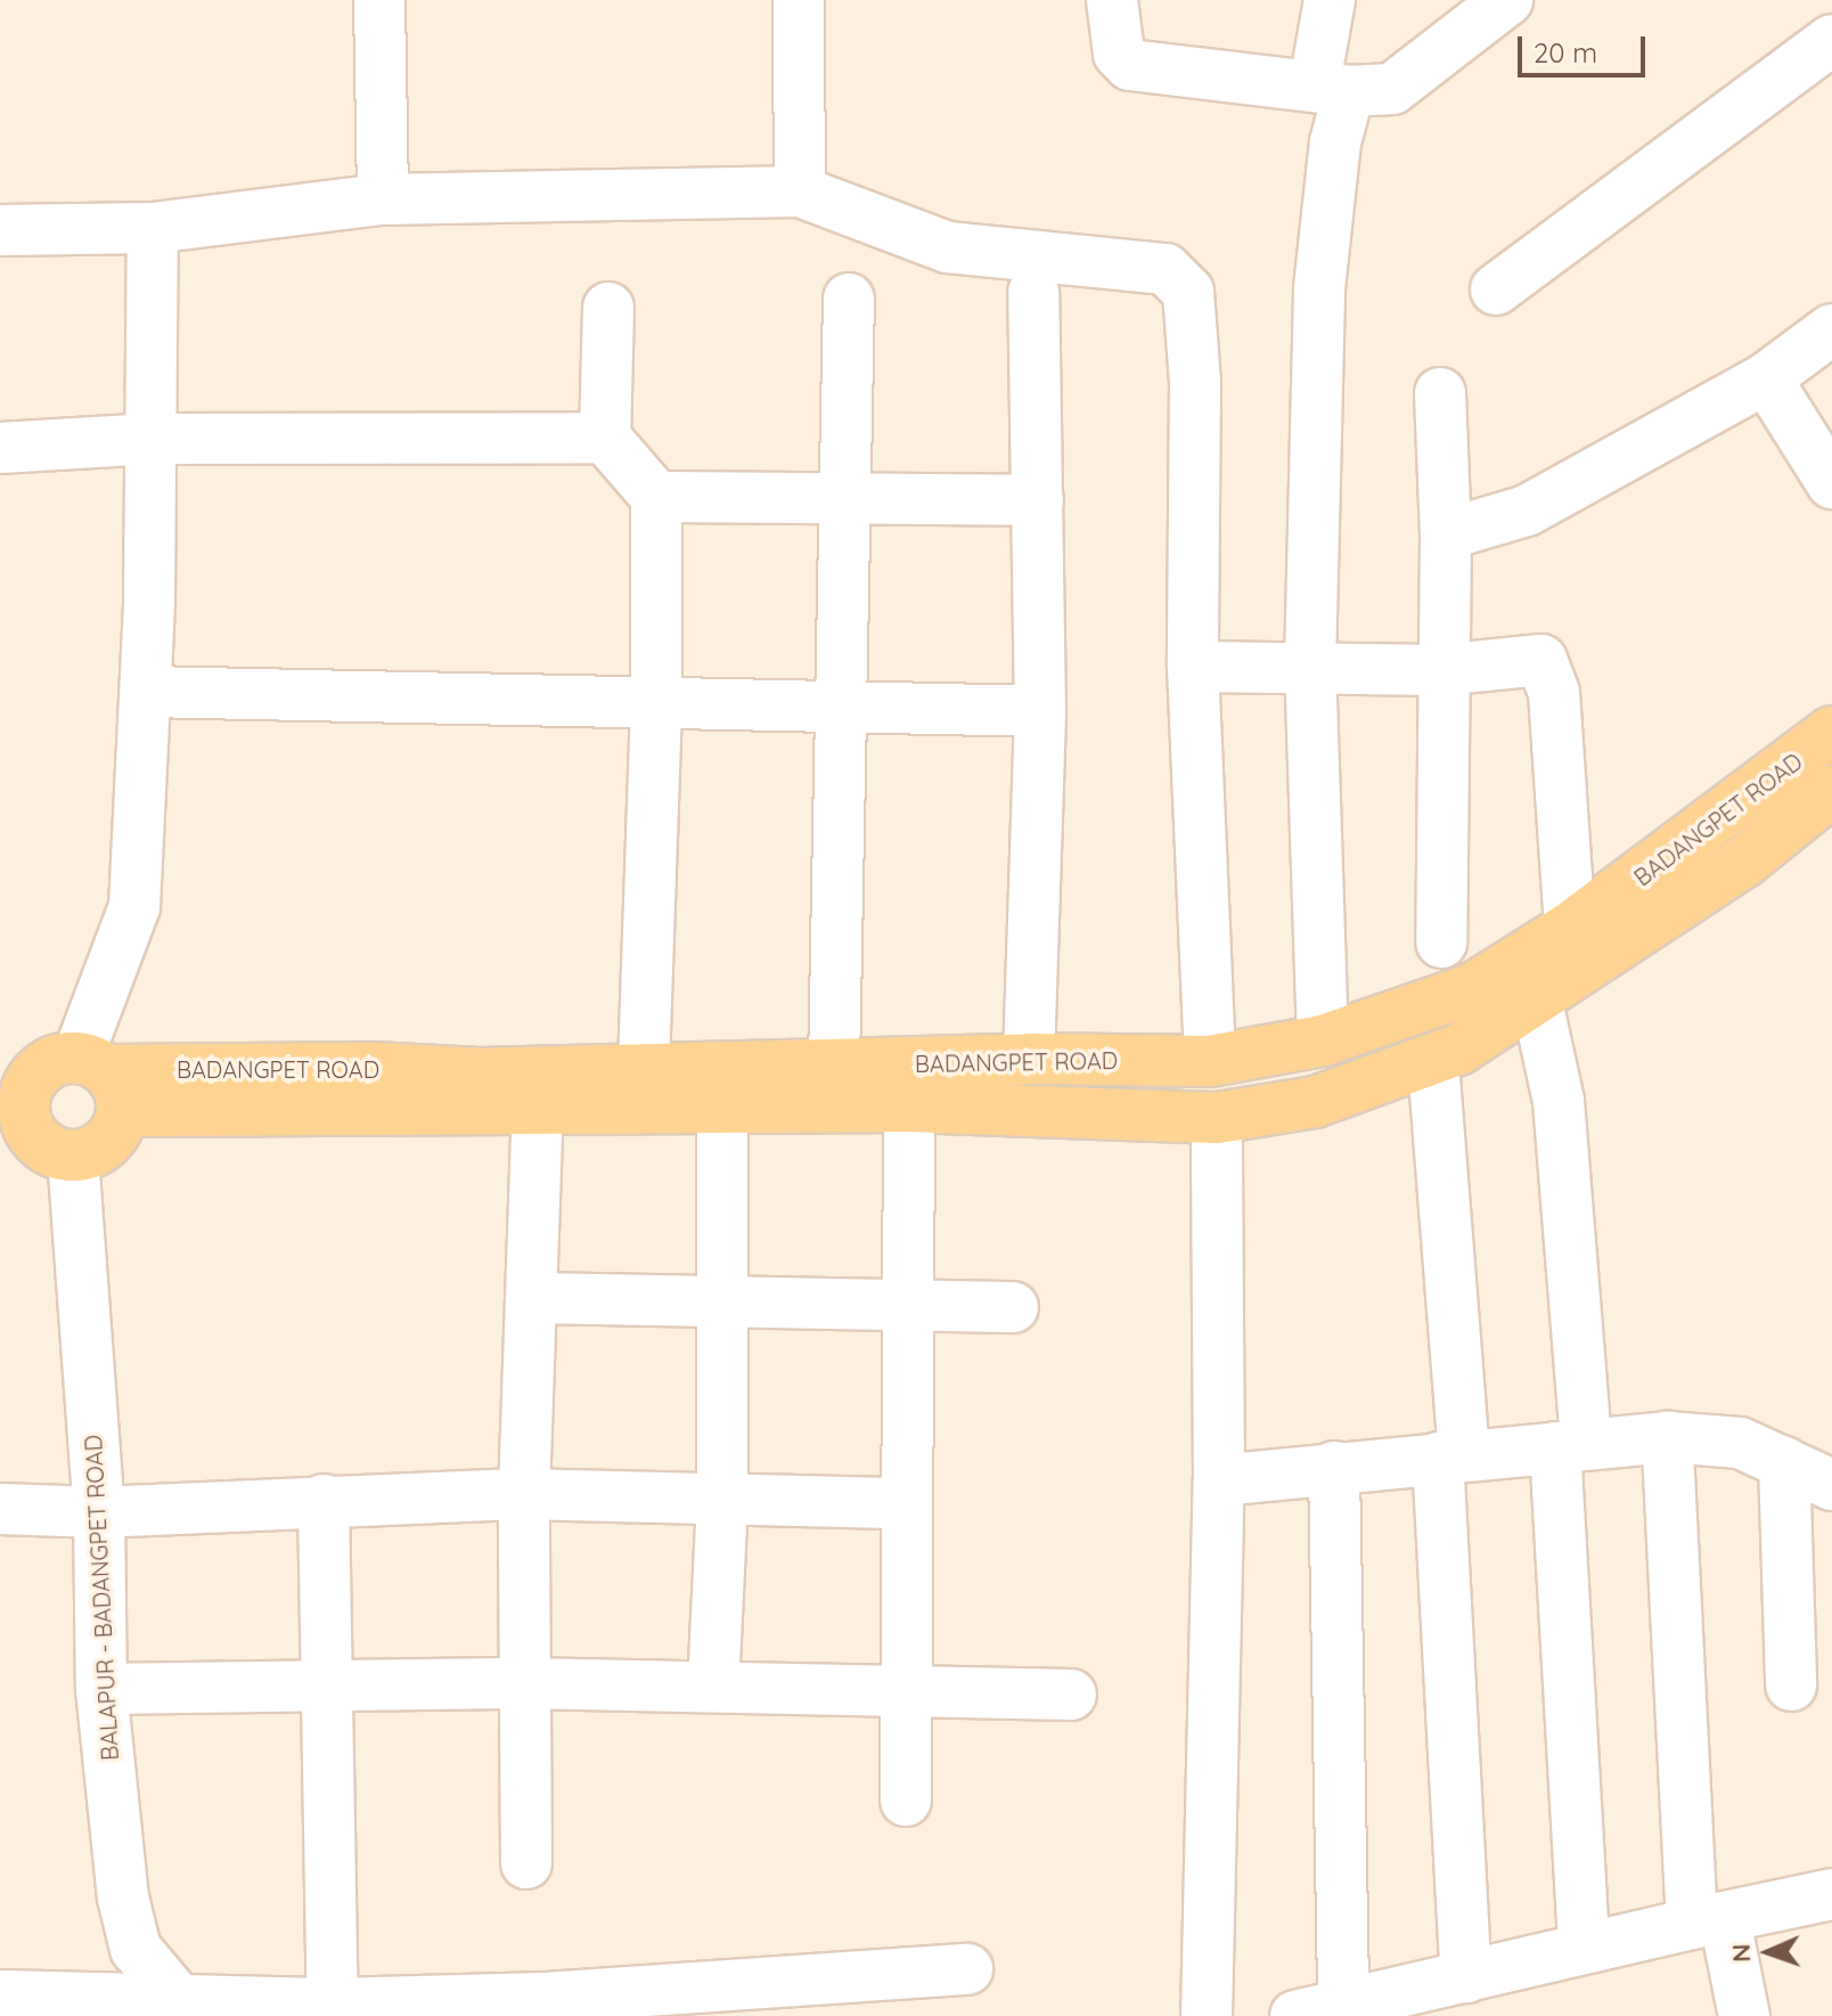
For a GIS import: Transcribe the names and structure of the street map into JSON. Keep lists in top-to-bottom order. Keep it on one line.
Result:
{"streets":{"main road":["BADANGPET ROAD"],"street":["BALAPUR - BADANGPET ROAD"]},"crossings":[["BADANGPET ROAD","BALAPUR - BADANGPET ROAD"]],"scale_bar":"20 m","north":"left"}
